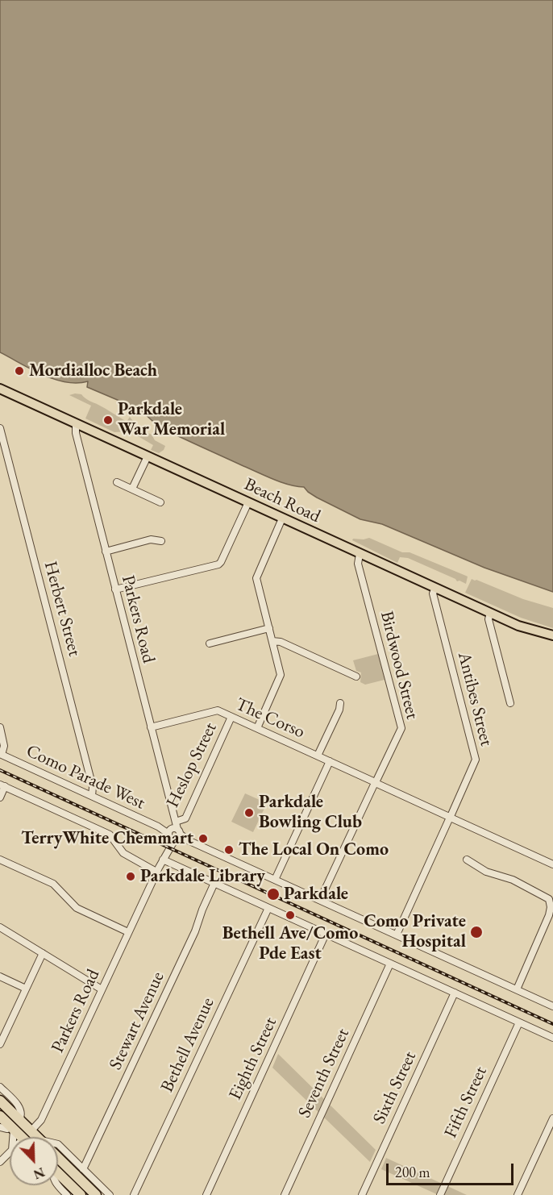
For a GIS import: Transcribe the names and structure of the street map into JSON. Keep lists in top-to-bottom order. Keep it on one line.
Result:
{"streets":{"main road":["Beach Road"],"street":["Herbert Street","Parkers Road","Birdwood Street","Antibes Street","The Corso","Heslop Street","Como Parade West","Stewart Avenue","Bethell Avenue","Eighth Street","Seventh Street","Sixth Street","Fifth Street"]},"crossings":[["Beach Road","Parkers Road"],["Beach Road","Birdwood Street"],["Beach Road","Antibes Street"],["Herbert Street","Como Parade West"],["Parkers Road","The Corso"],["Parkers Road","Heslop Street"],["Parkers Road","Como Parade West"],["Birdwood Street","The Corso"],["Birdwood Street","Como Parade West"],["Antibes Street","The Corso"],["Antibes Street","Como Parade West"],["The Corso","Heslop Street"]],"places":["Mordialloc Beach","Parkdale War Memorial","Parkdale Bowling Club","TerryWhite Chemmart","The Local On Como","Parkdale Library","Parkdale","Bethell Ave/Como Pde East","Como Private Hospital"],"scale_bar":"200 m","north":"bottom right"}
